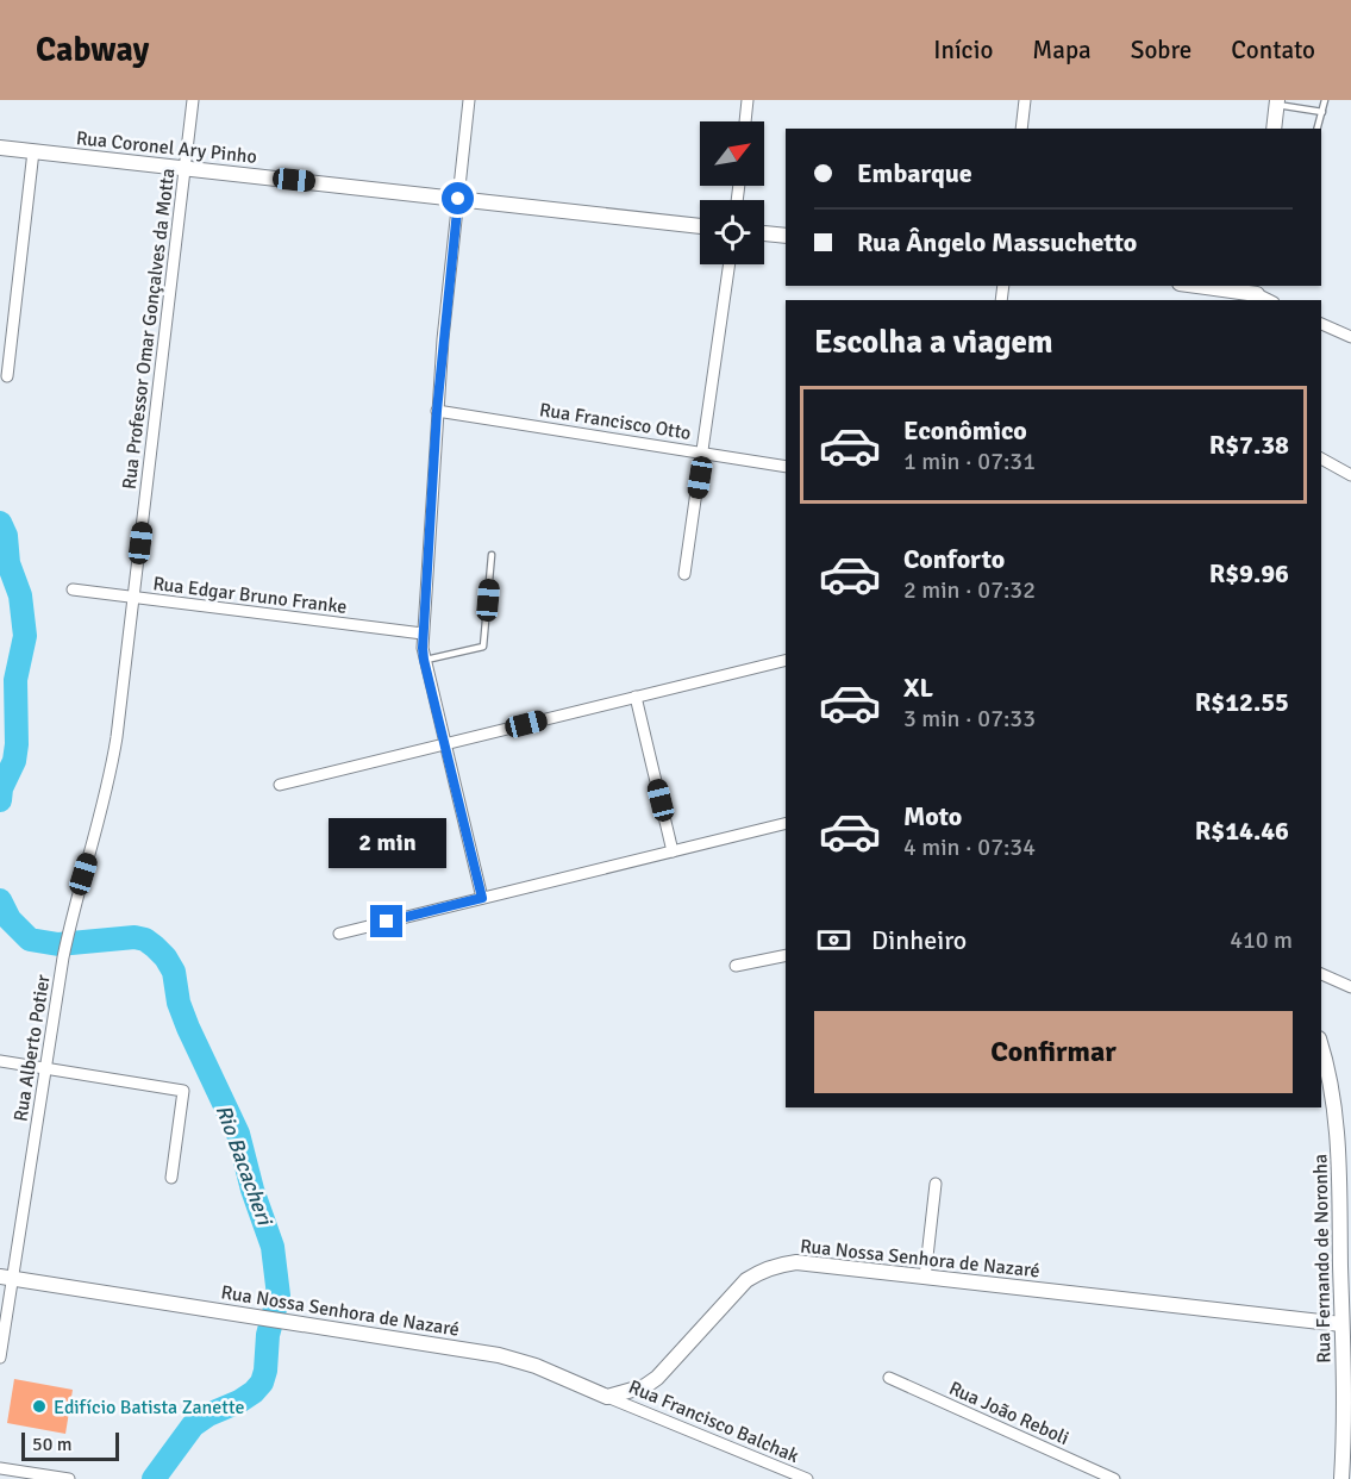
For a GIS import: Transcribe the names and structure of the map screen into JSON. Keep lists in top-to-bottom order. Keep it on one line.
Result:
{"streets":{"street":["Rua Coronel Ary Pinho","Rua Professor Omar Gonçalves da Motta","Rua Francisco Otto","Rua Edgar Bruno Franke","Rua Alberto Potier","Rua Nossa Senhora de Nazaré","Rua Fernando de Noronha","Rua João Reboli","Rua Francisco Balchak"]},"crossings":[["Rua Coronel Ary Pinho","Rua Professor Omar Gonçalves da Motta"],["Rua Professor Omar Gonçalves da Motta","Rua Edgar Bruno Franke"],["Rua Professor Omar Gonçalves da Motta","Rua Alberto Potier"],["Rua Alberto Potier","Rua Nossa Senhora de Nazaré"],["Rua Nossa Senhora de Nazaré","Rua Fernando de Noronha"],["Rua Nossa Senhora de Nazaré","Rua Francisco Balchak"]],"water":["Rio Bacacheri"],"places":["Edifício Batista Zanette"],"scale_bar":"50 m","north":"top right","page":{"header":"Cabway","nav":["Início","Mapa","Sobre","Contato"],"banner":["Embarque","Rua Ângelo Massuchetto"],"heading":"Escolha a viagem","list":[{"name":"Econômico","note":"1 min · 07:31","value":"R$7.38"},{"name":"Conforto","note":"2 min · 07:32","value":"R$9.96"},{"name":"XL","note":"3 min · 07:33","value":"R$12.55"},{"name":"Moto","note":"4 min · 07:34","value":"R$14.46"}],"bubble":"2 min","pay":["Dinheiro","410 m"],"buttons":"Confirmar","scale":"50 m"}}
